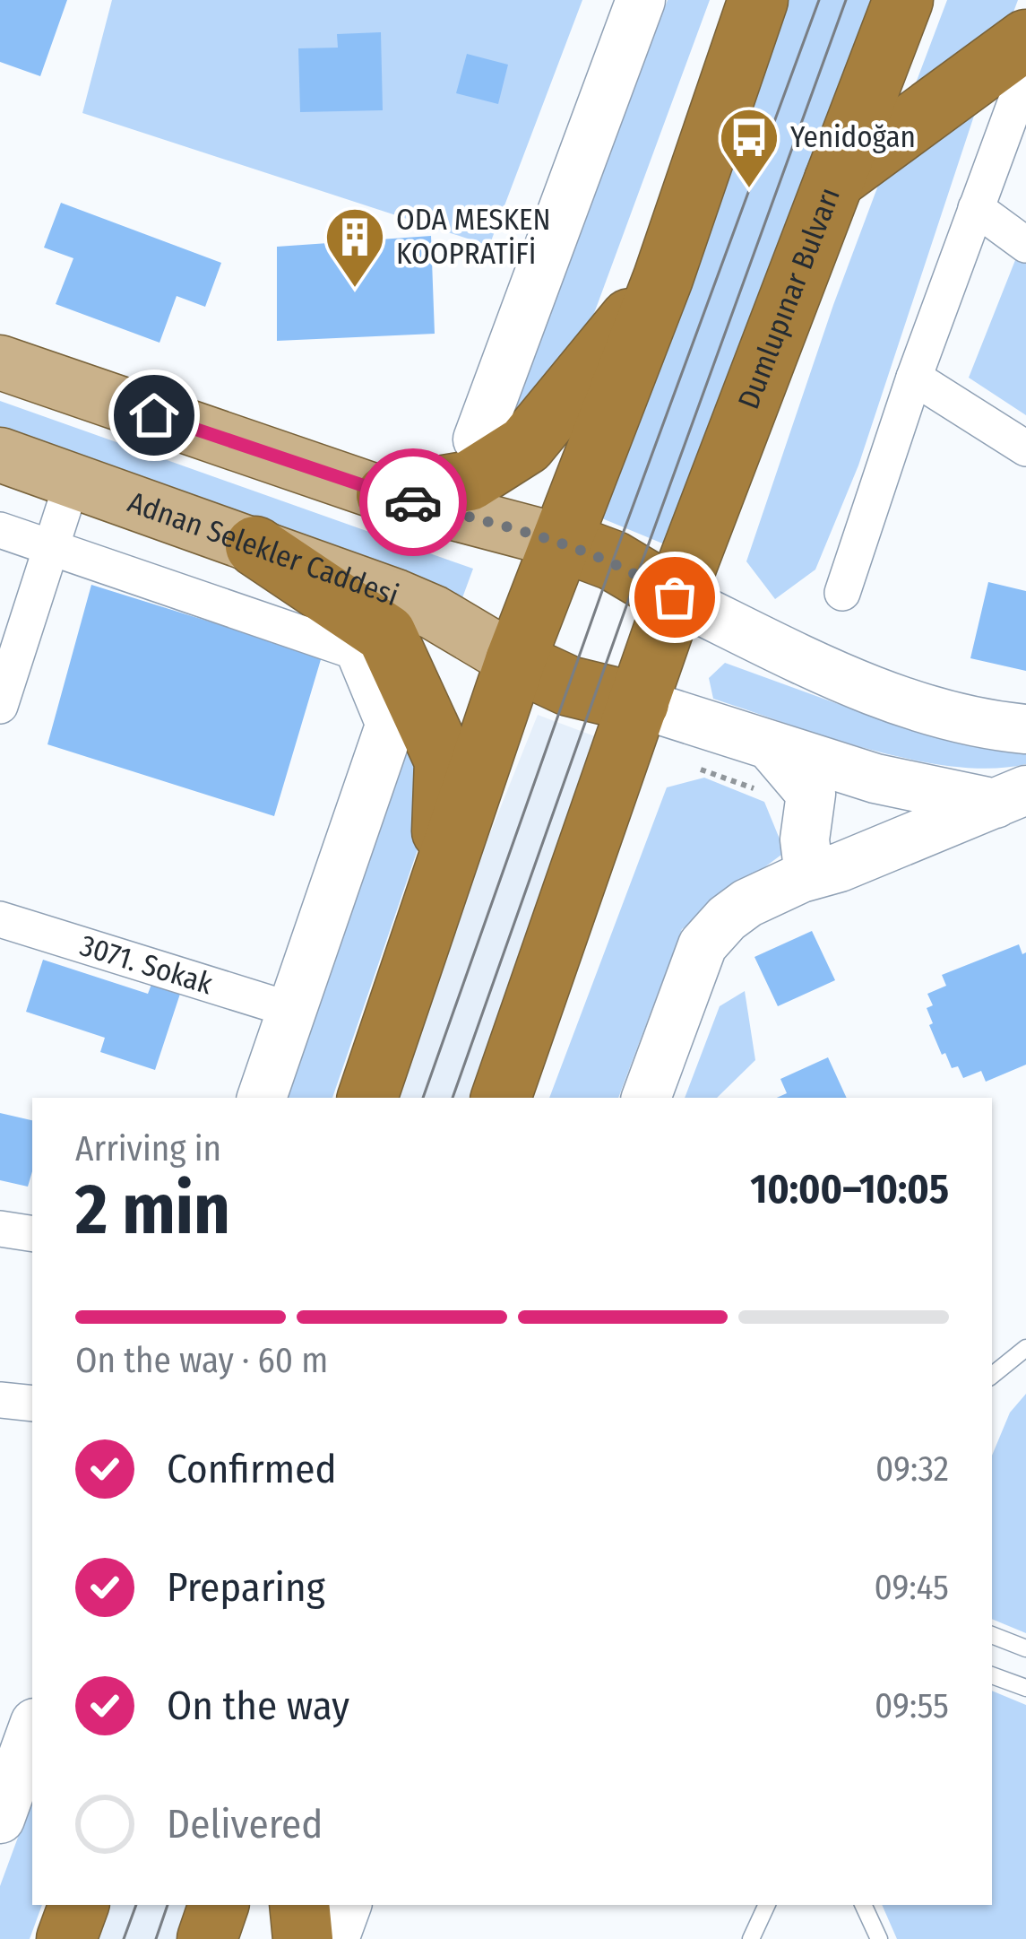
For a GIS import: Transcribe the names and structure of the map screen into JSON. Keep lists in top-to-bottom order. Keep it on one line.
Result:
{"streets":{"highway":["Dumlupınar Bulvarı"],"main road":["Adnan Selekler Caddesi"],"street":["3071. Sokak"]},"places":{"bus stop":["Yenidoğan"],"building":["ODA MESKEN KOOPRATİFİ"]},"page":{"heading":["2 min","Arriving in","10:00–10:05"],"bar":"On the way · 60 m","list":[["Confirmed","09:32"],["Preparing","09:45"],["On the way","09:55"],"Delivered"]}}
